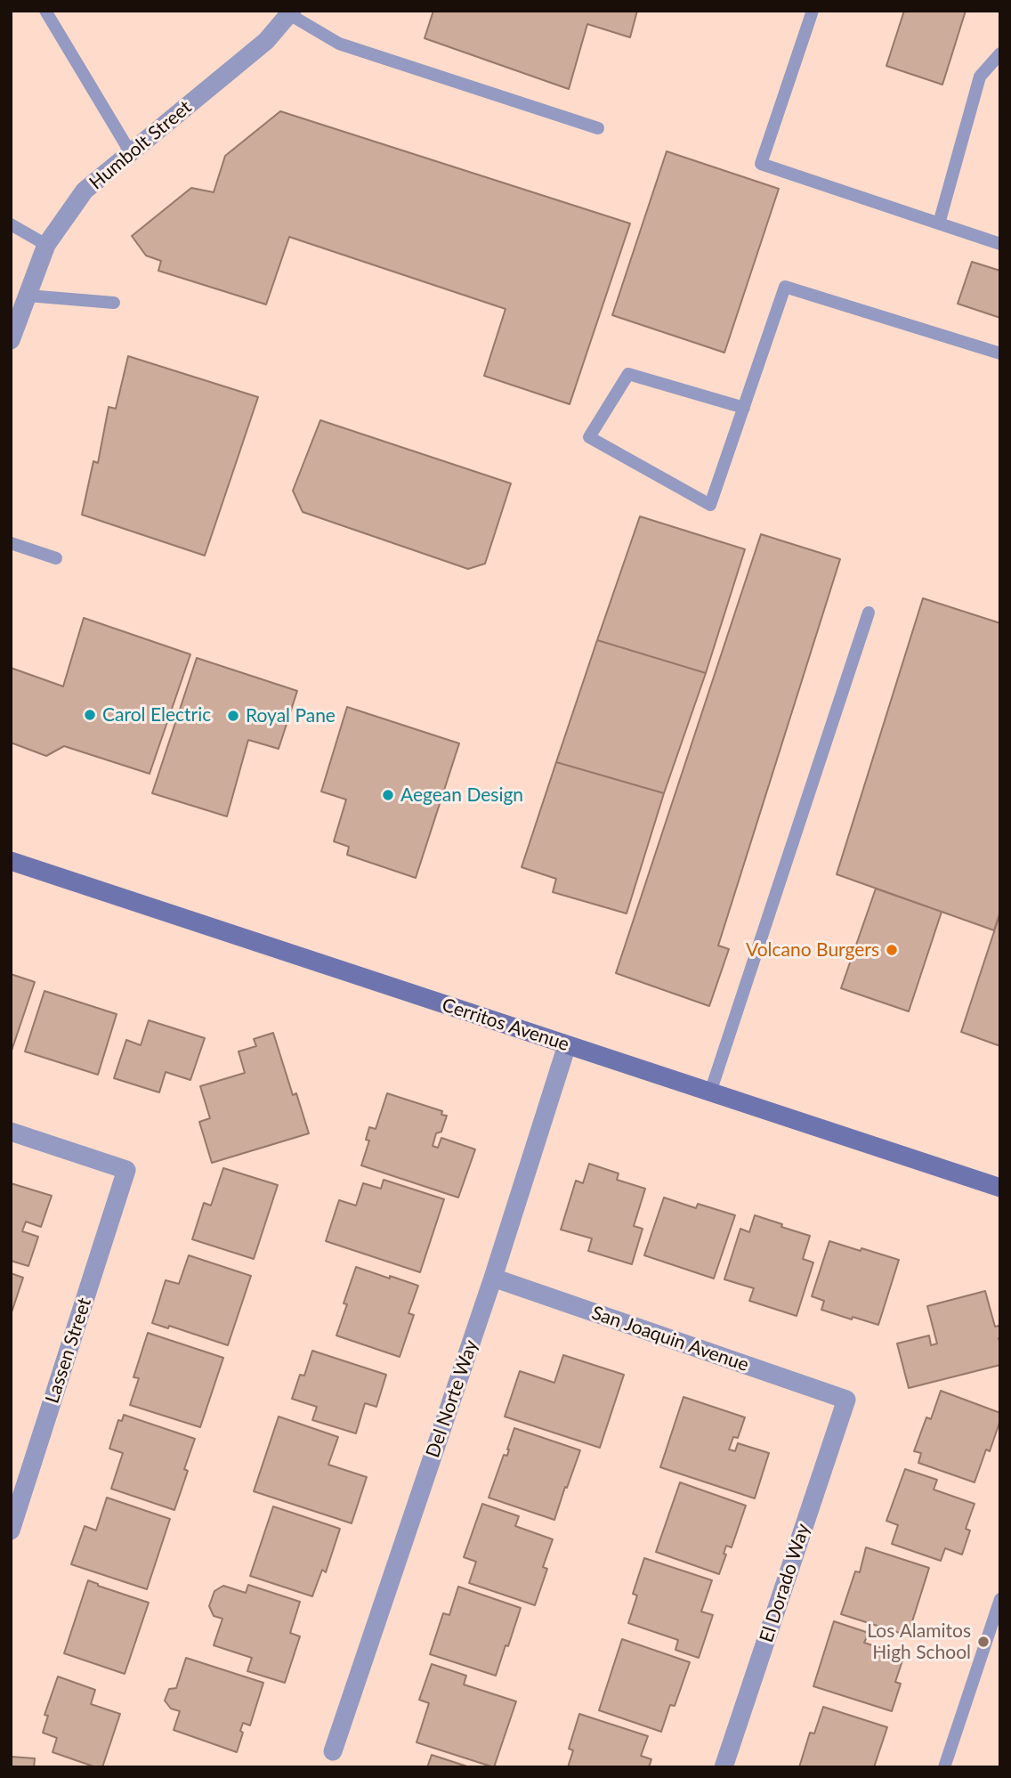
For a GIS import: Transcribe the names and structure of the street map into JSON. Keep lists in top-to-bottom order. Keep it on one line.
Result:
{"streets":{"main road":["Cerritos Avenue"],"street":["Humbolt Street","San Joaquin Avenue","Lassen Street","Del Norte Way","El Dorado Way"]},"crossings":[["Cerritos Avenue","Del Norte Way"],["San Joaquin Avenue","Del Norte Way"],["San Joaquin Avenue","El Dorado Way"]],"places":["Carol Electric","Royal Pane","Aegean Design","Volcano Burgers","Los Alamitos High School"]}
